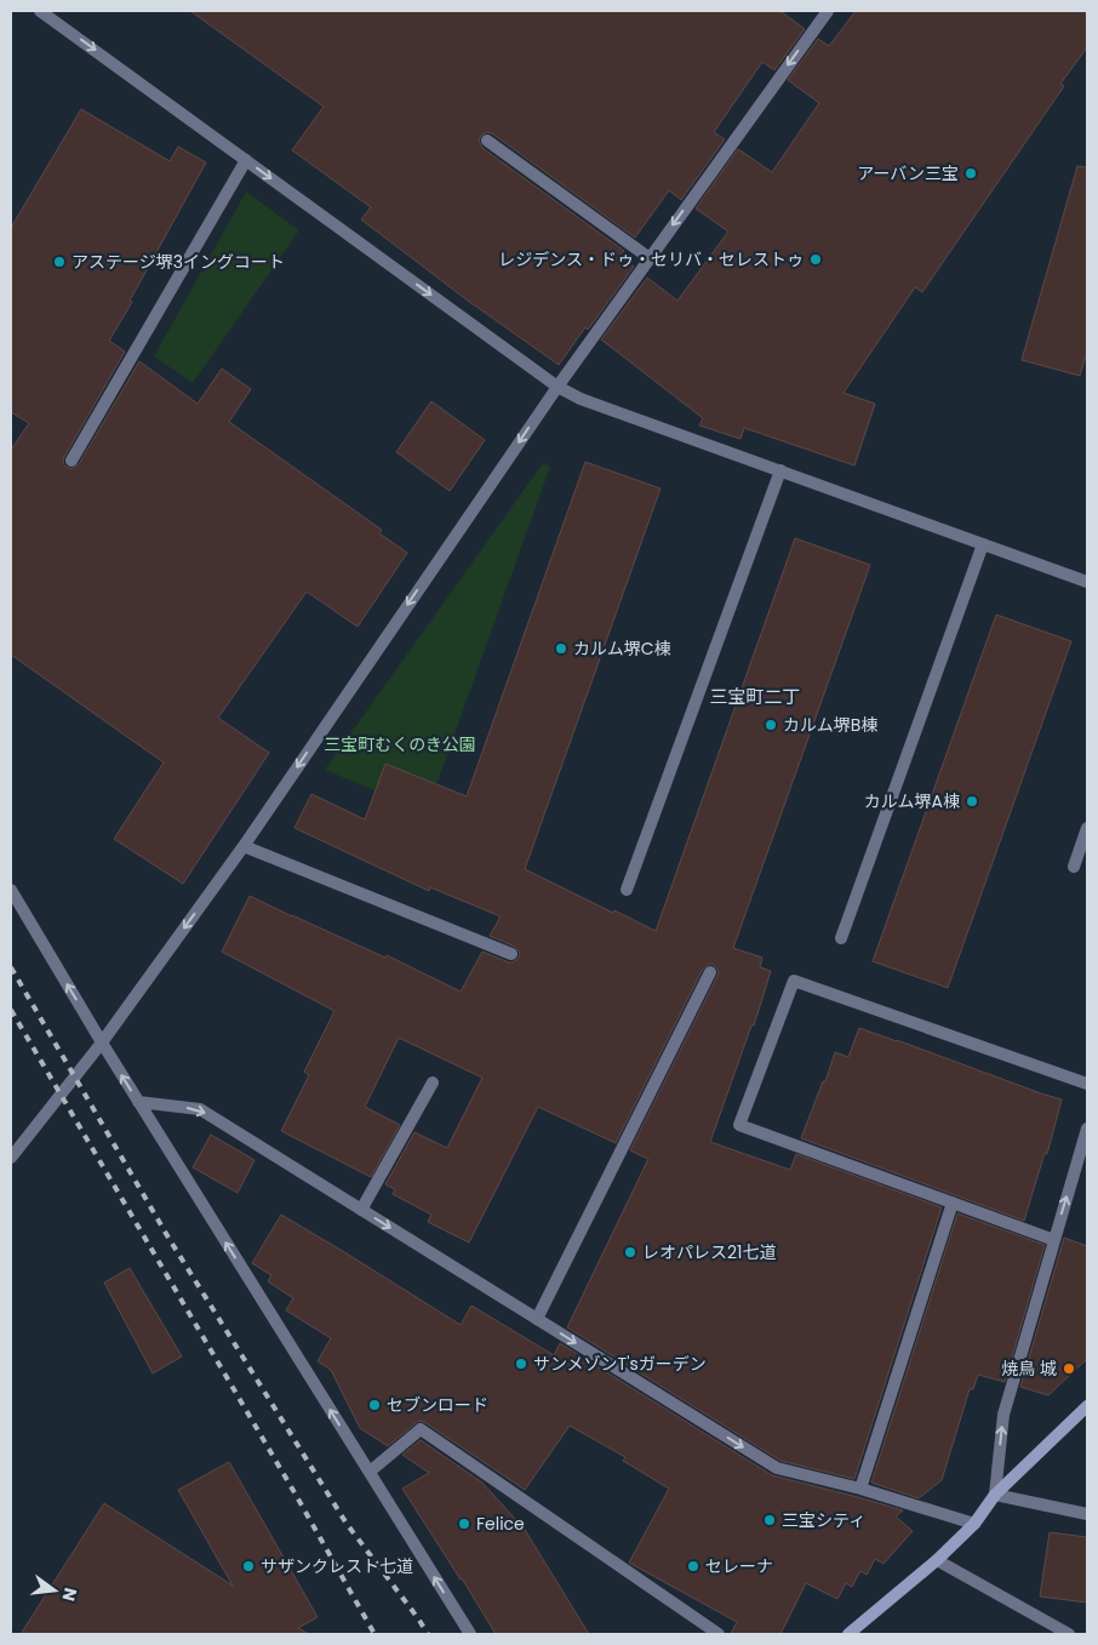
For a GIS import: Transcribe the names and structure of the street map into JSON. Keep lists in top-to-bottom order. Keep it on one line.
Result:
{"districts":["三宝町二丁"],"parks":["三宝町むくのき公園"],"places":["アーバン三宝","レジデンス・ドゥ・セリバ・セレストゥ","アステージ堺3イングコート","カルム堺C棟","カルム堺B棟","カルム堺A棟","レオパレス21七道","サンメゾンT'sガーデン","焼鳥 城","セブンロード","三宝シティ","Felice","サザンクレスト七道","セレーナ"],"north":"right"}
